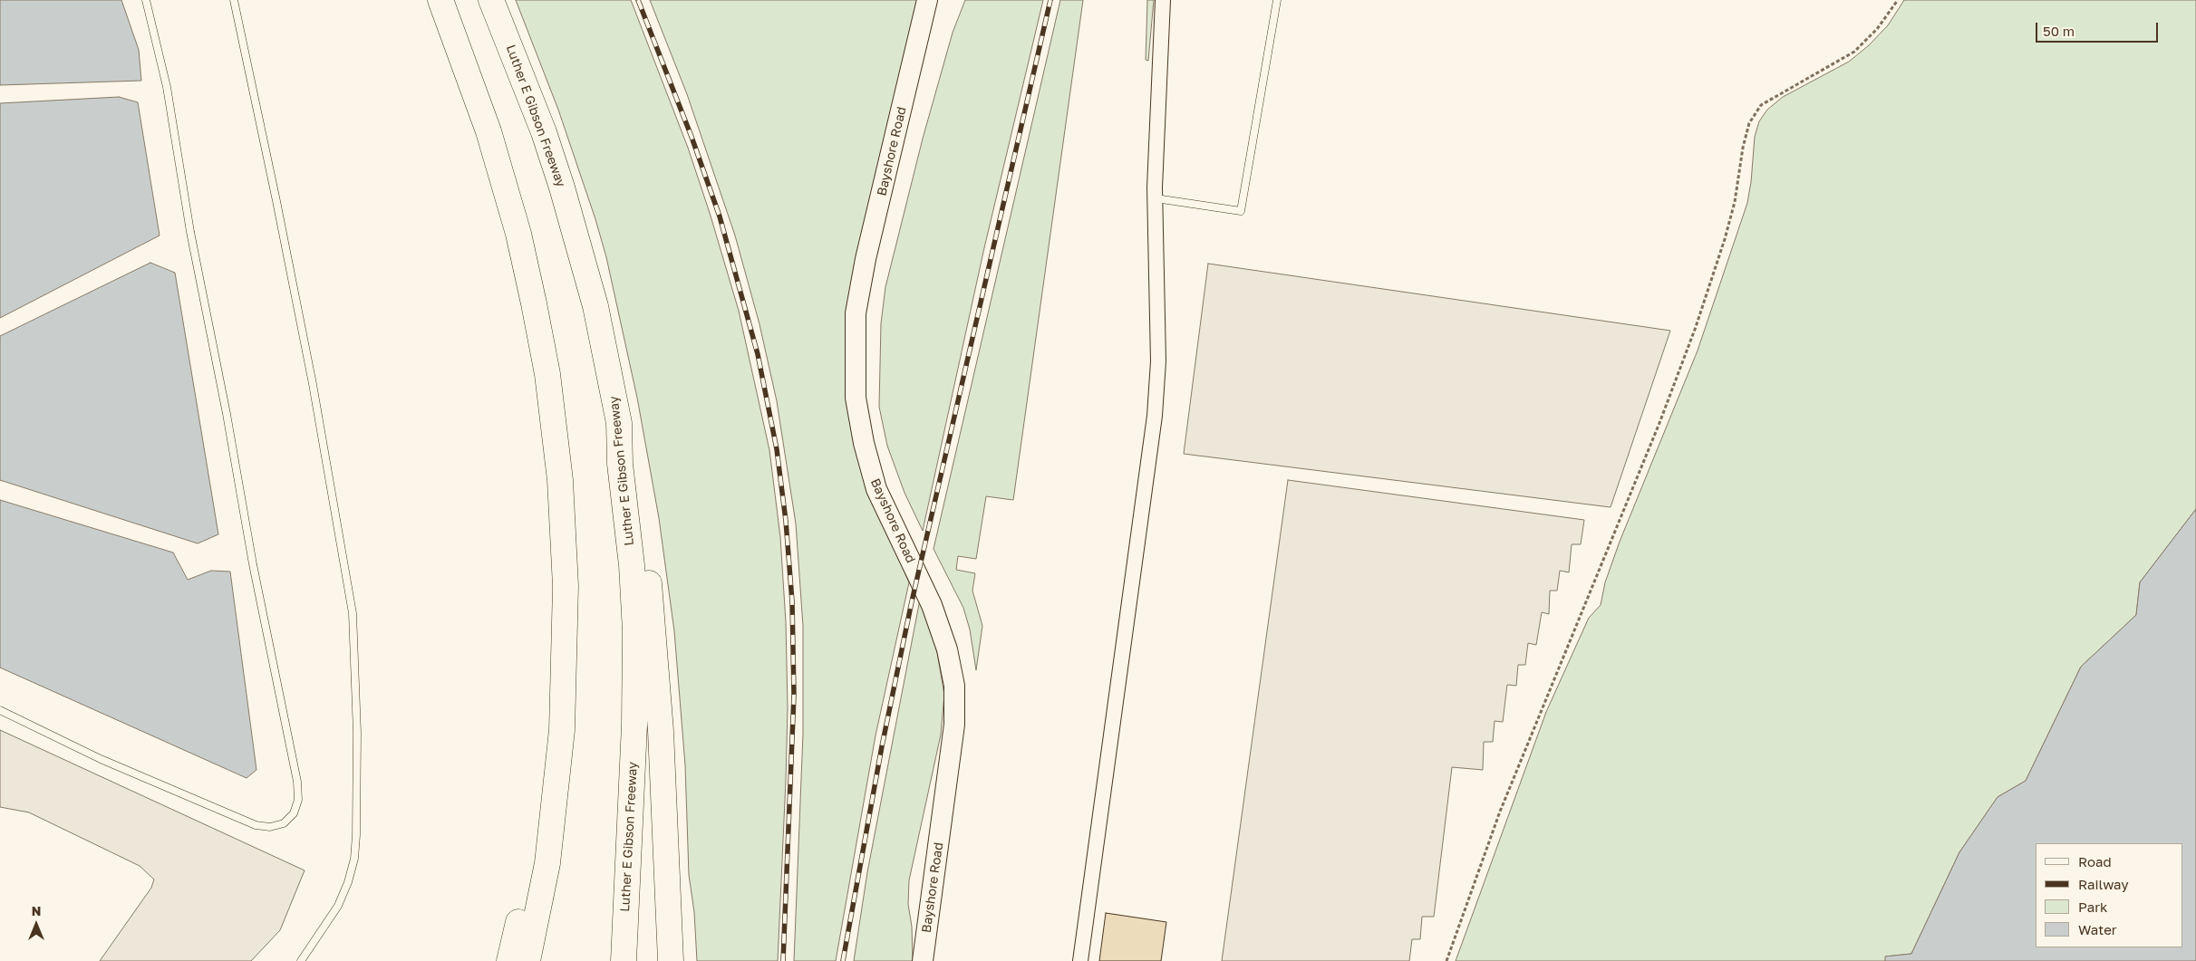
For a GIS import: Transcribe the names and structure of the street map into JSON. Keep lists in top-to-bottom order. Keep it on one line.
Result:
{"streets":{"highway":["Luther E Gibson Freeway"],"street":["Bayshore Road"]},"legend":["Road","Railway","Park","Water"],"scale_bar":"50 m","north":"top"}
